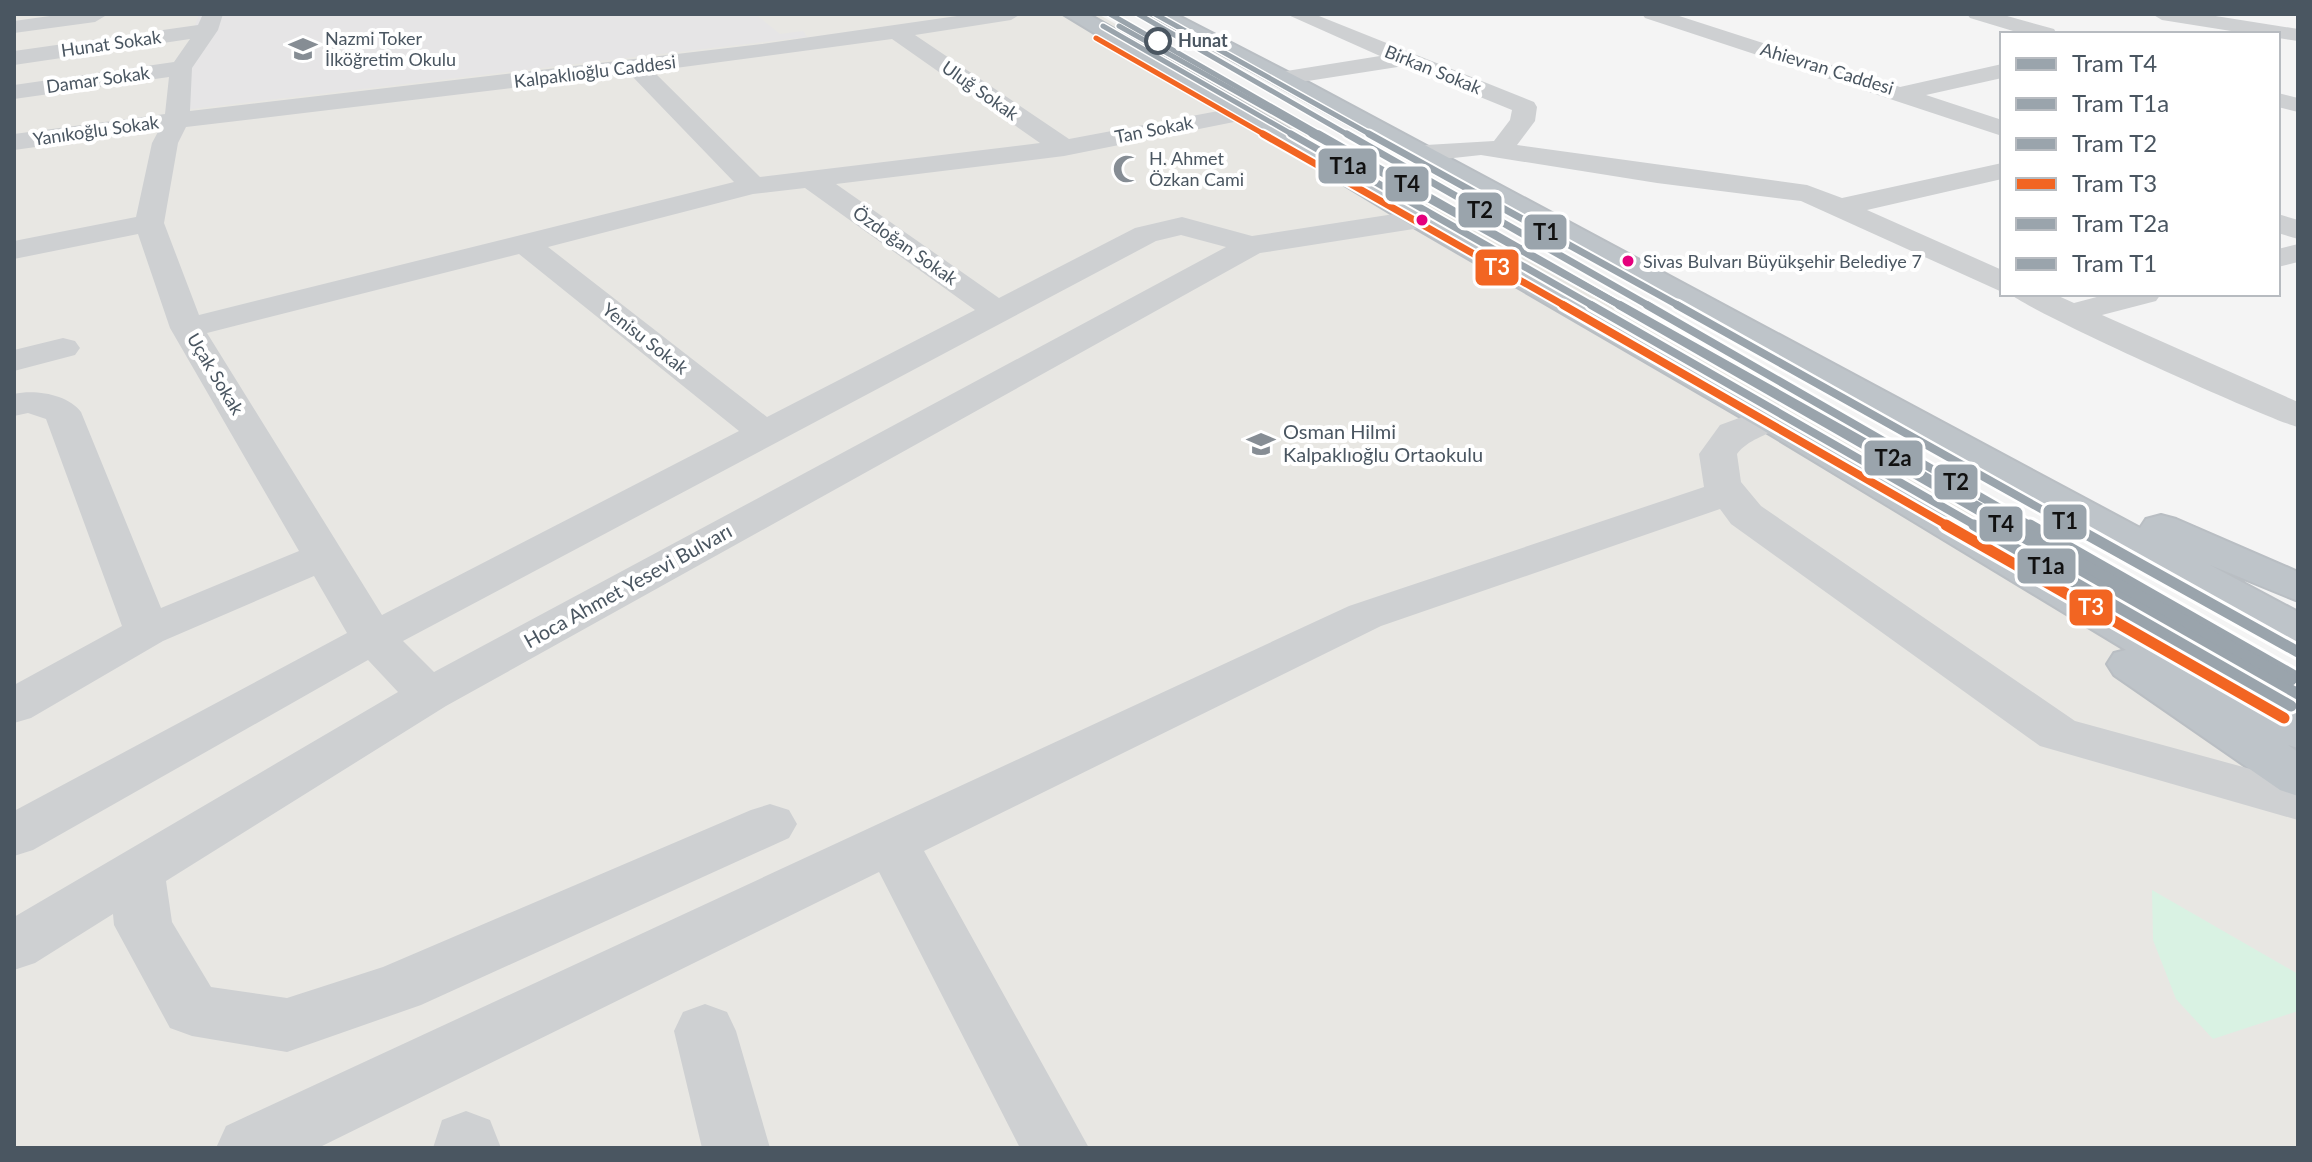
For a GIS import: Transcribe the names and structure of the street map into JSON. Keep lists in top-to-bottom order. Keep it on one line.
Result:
{"streets":{"street":["Hunat Sokak","Ahievran Caddesi","Birkan Sokak","Kalpaklıoğlu Caddesi","Damar Sokak","Uluğ Sokak","Tan Sokak","Yanıkoğlu Sokak","Özdoğan Sokak","Yenisu Sokak","Uçak Sokak","Hoca Ahmet Yesevi Bulvarı"]},"crossings":[["Kalpaklıoğlu Caddesi","Uluğ Sokak"],["Kalpaklıoğlu Caddesi","Yanıkoğlu Sokak"],["Uluğ Sokak","Tan Sokak"],["Tan Sokak","Özdoğan Sokak"],["Tan Sokak","Yenisu Sokak"],["Tan Sokak","Uçak Sokak"],["Özdoğan Sokak","Hoca Ahmet Yesevi Bulvarı"],["Yenisu Sokak","Hoca Ahmet Yesevi Bulvarı"],["Uçak Sokak","Hoca Ahmet Yesevi Bulvarı"]],"places":{"other":["Hunat","Sivas Bulvarı Büyükşehir Belediye 7"],"school or university":["Nazmi Toker İlköğretim Okulu","Osman Hilmi Kalpaklıoğlu Ortaokulu"],"mosque":["H. Ahmet Özkan Cami"]},"lines":["tram line T4","tram line T2","tram line T1","tram line T1a","tram line T2a","tram line T3"],"legend":["Tram T4","Tram T1a","Tram T2","Tram T3","Tram T2a","Tram T1"]}
